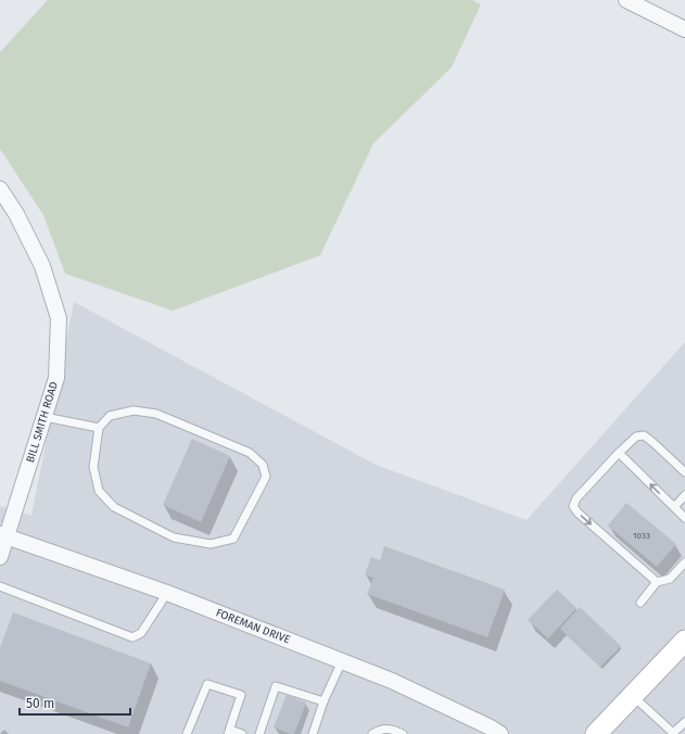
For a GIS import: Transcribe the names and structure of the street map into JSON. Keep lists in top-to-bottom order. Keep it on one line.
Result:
{"streets":{"street":["BILL SMITH ROAD","FOREMAN DRIVE"]},"crossings":[["BILL SMITH ROAD","FOREMAN DRIVE"]],"house_numbers":["1033"],"scale_bar":"50 m"}
